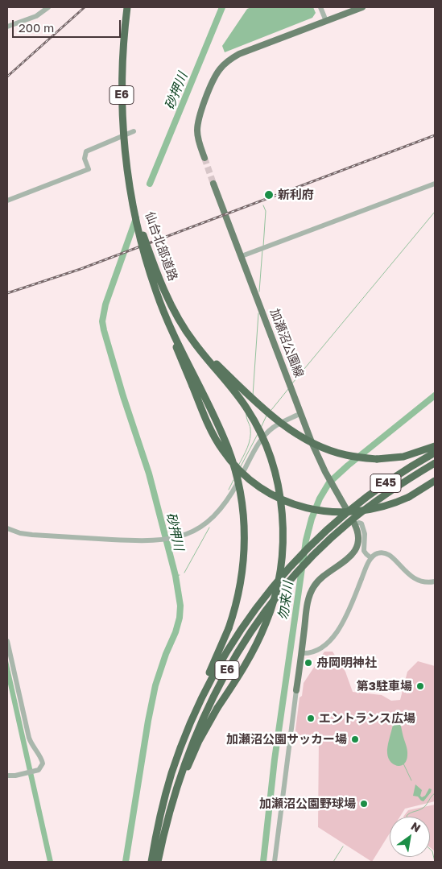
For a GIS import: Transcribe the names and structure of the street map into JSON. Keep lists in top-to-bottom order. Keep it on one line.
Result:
{"streets":{"highway":["E6","仙台北部道路","E45"],"main road":["加瀬沼公園線"]},"crossings":[["E6","E45"]],"water":["砂押川","勿来川"],"places":["新利府","舟岡明神社","第3駐車場","エントランス広場","加瀬沼公園サッカー場","加瀬沼公園野球場"],"scale_bar":"200 m","north":"top right"}
